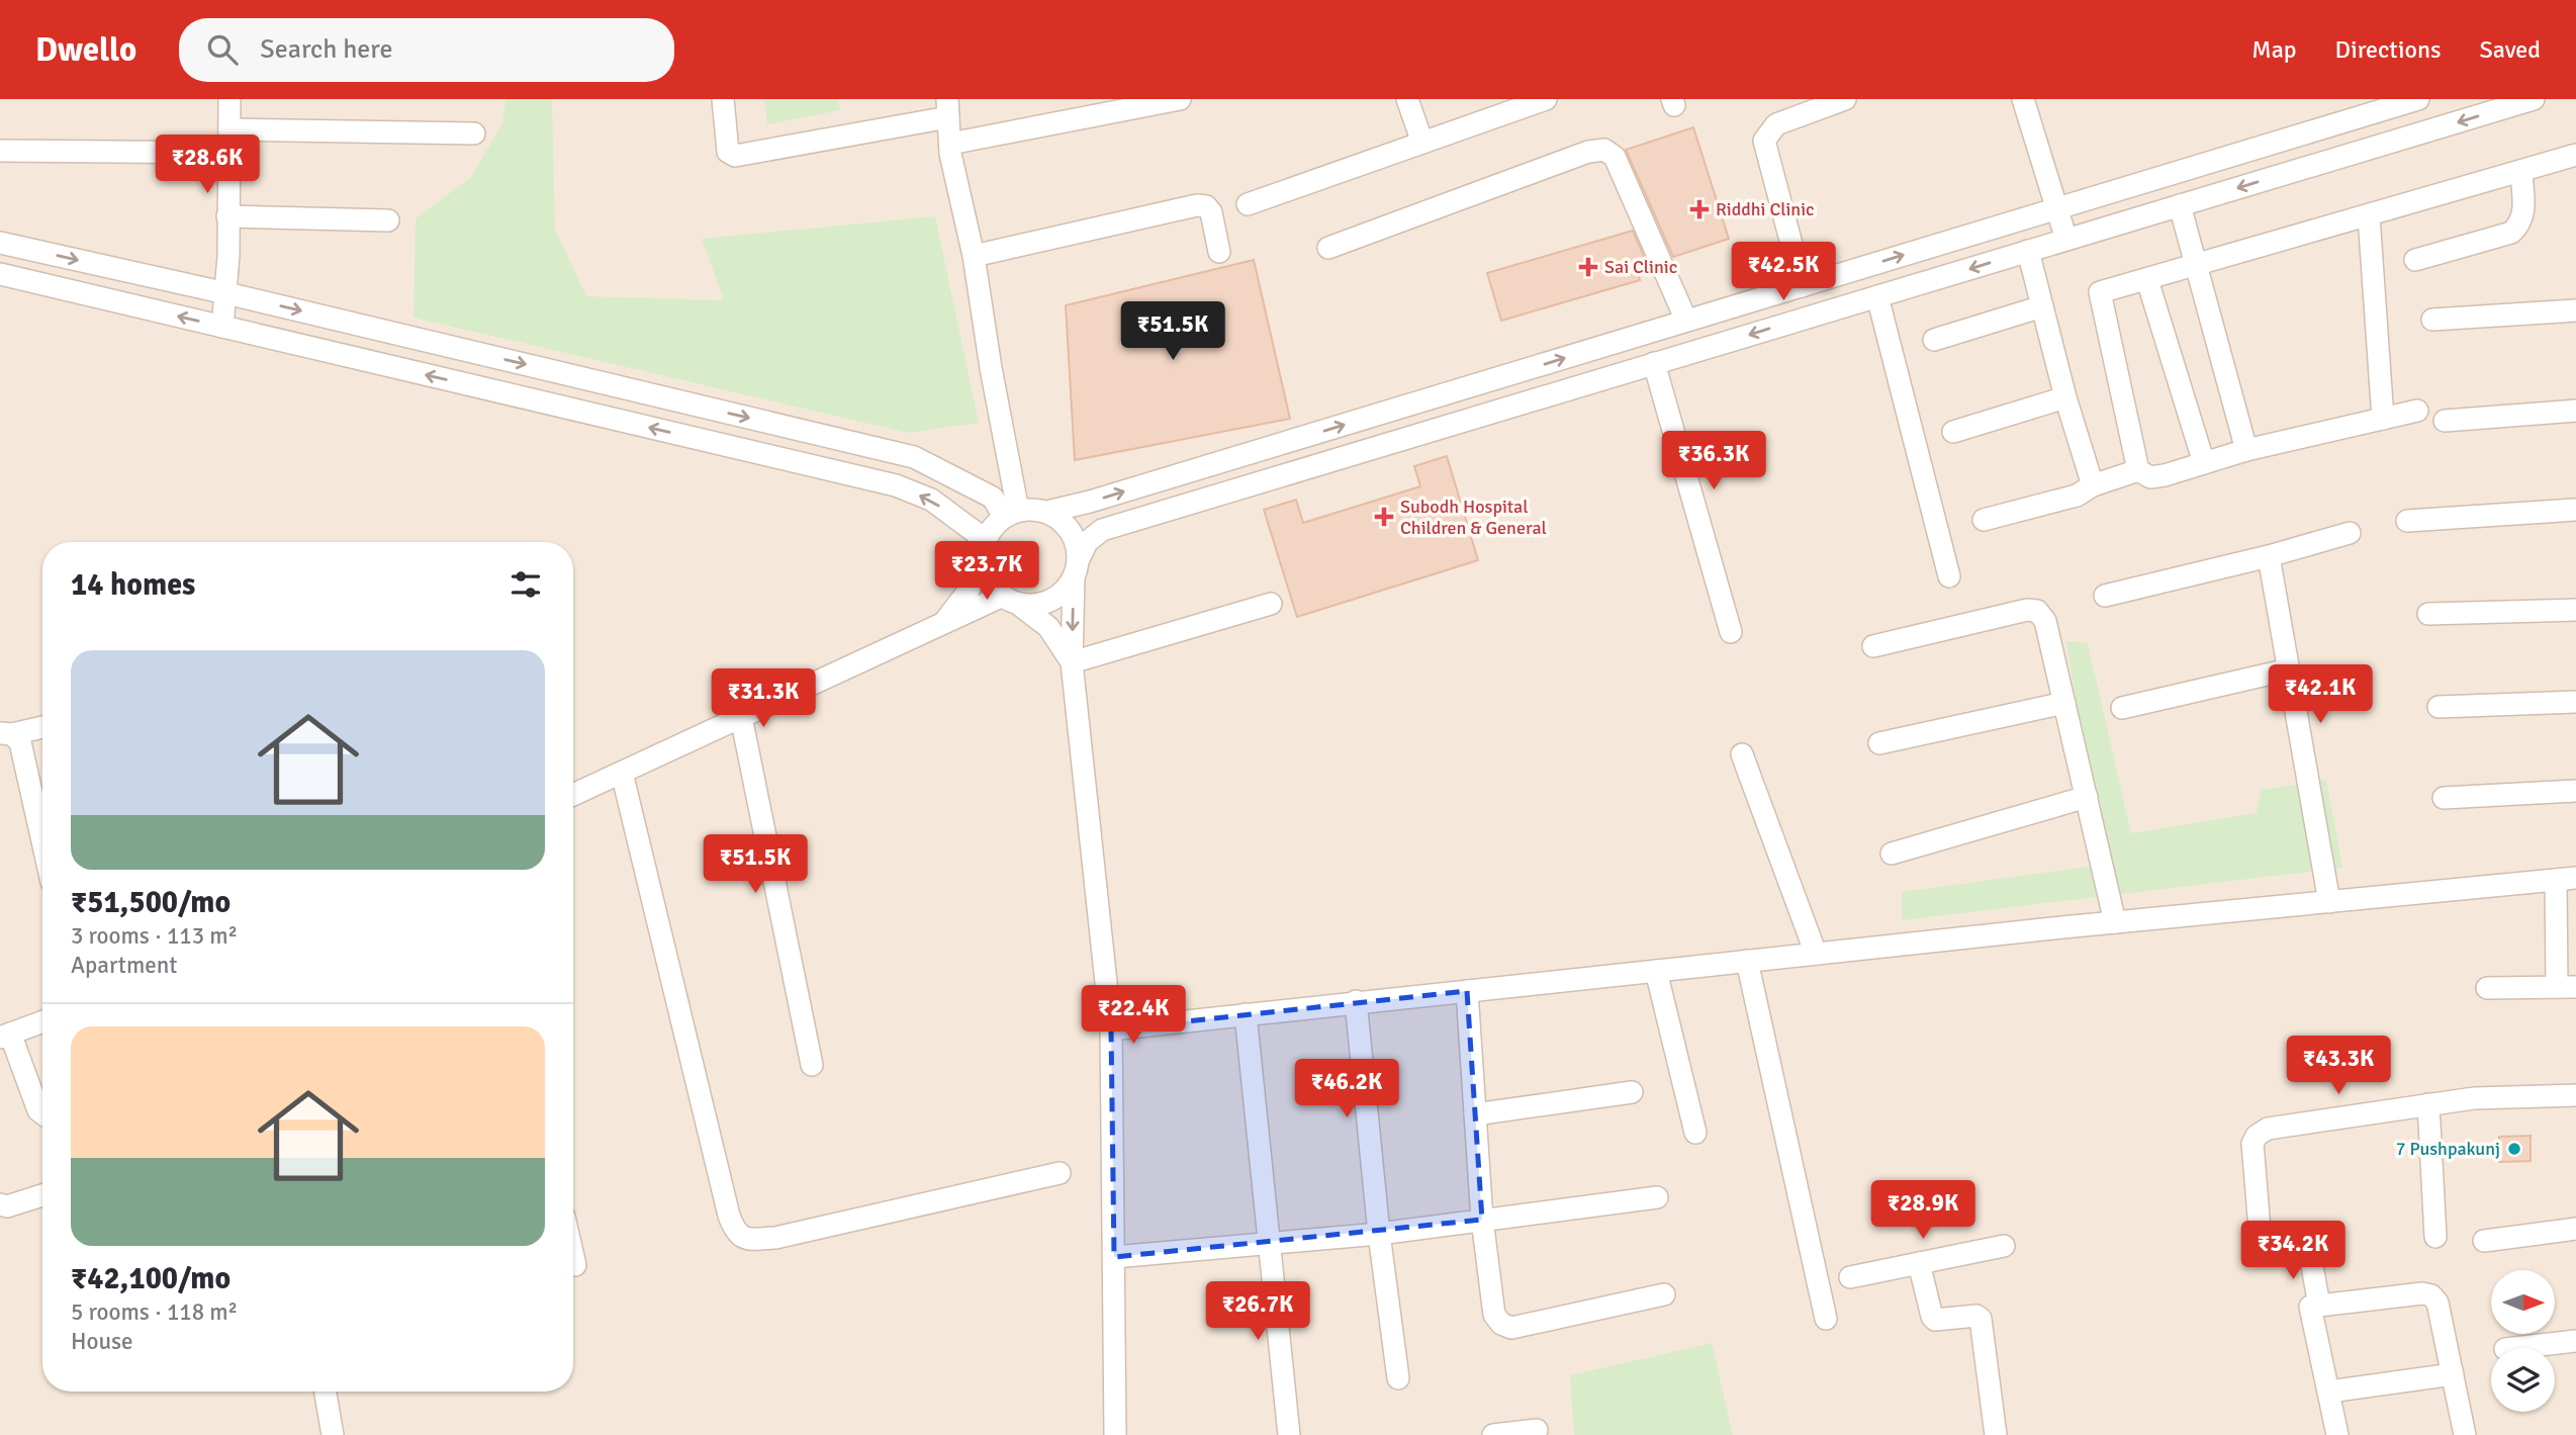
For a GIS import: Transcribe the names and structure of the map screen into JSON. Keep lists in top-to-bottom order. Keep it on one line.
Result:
{"places":{"health":["Riddhi Clinic","Sai Clinic","Subodh Hospital Children & General"],"other":["7 Pushpakunj"]},"north":"right","page":{"header":"Dwello","search":"Search here","nav":["Map","Directions","Saved"],"price":["₹28.6K","₹42.5K","₹51.5K","₹36.3K","₹23.7K","₹42.1K","₹31.3K","₹51.5K","₹22.4K","₹43.3K","₹46.2K","₹28.9K","₹34.2K","₹26.7K"],"heading":"14 homes","list":[{"name":"₹51,500/mo","note":"3 rooms · 113 m² · Apartment"},{"name":"₹42,100/mo","note":"5 rooms · 118 m² · House"}]}}
